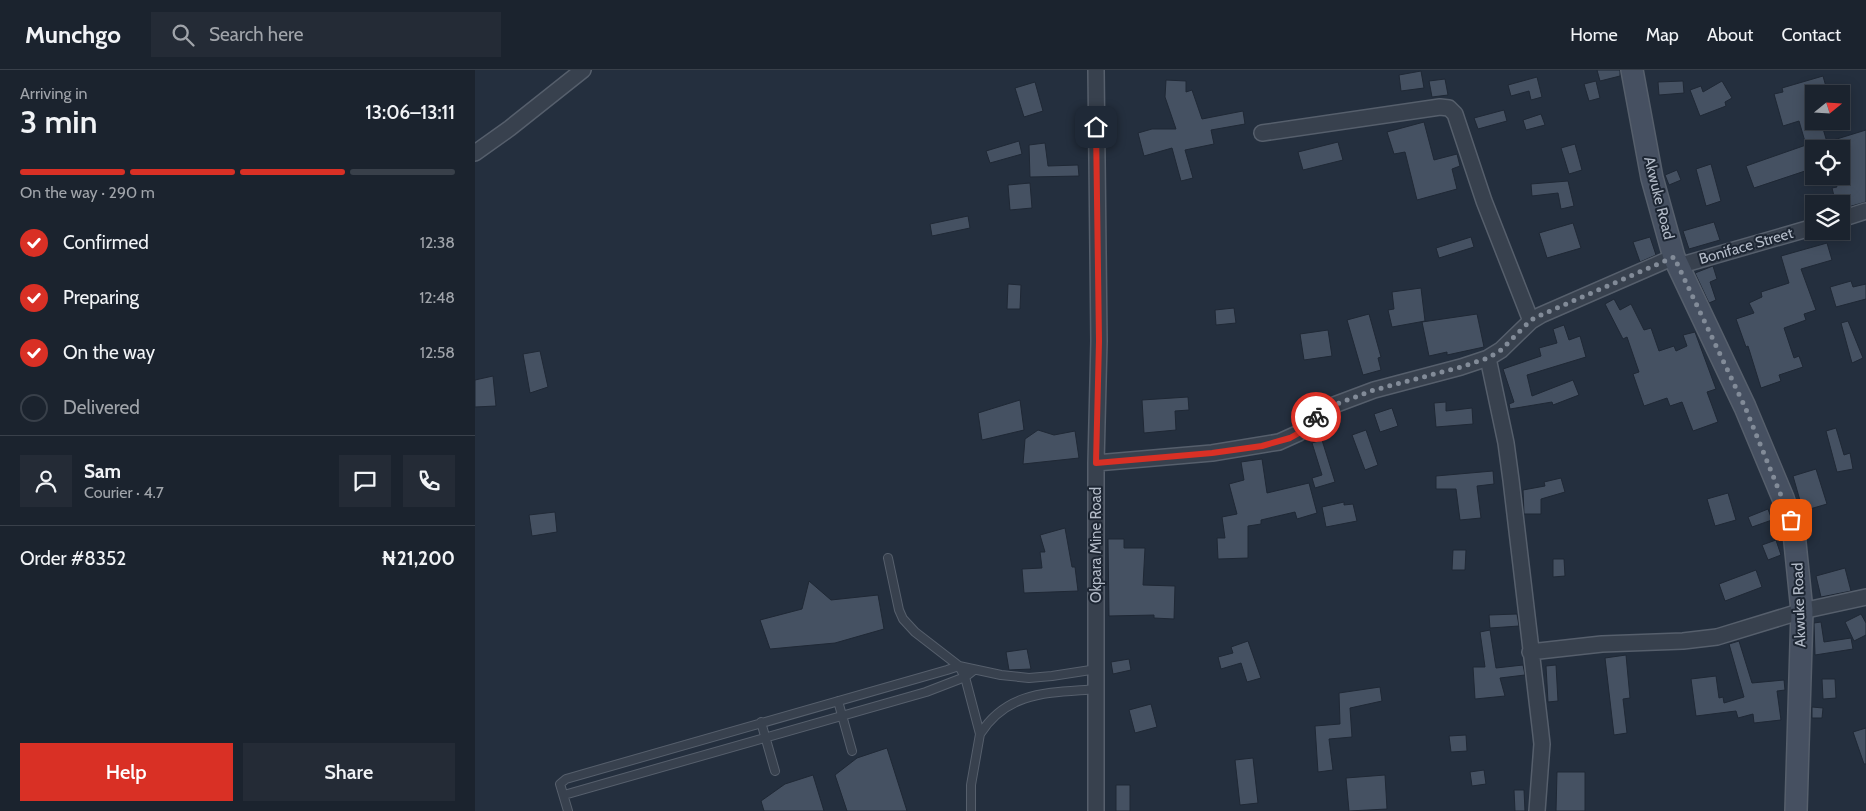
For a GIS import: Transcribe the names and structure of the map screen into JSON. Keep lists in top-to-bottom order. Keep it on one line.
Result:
{"streets":{"main road":["Akwuke Road"],"street":["Boniface Street","Okpara Mine Road"]},"crossings":[["Akwuke Road","Boniface Street"],["Boniface Street","Okpara Mine Road"]],"north":"right","page":{"header":"Munchgo","search":"Search here","nav":["Home","Map","About","Contact"],"heading":["3 min","Arriving in","13:06–13:11"],"panel":["Sam","Courier · 4.7","Order #8352","₦21,200"],"bar":"On the way · 290 m","list":[["Confirmed","12:38"],["Preparing","12:48"],["On the way","12:58"],"Delivered"],"buttons":["Help","Share"]}}
